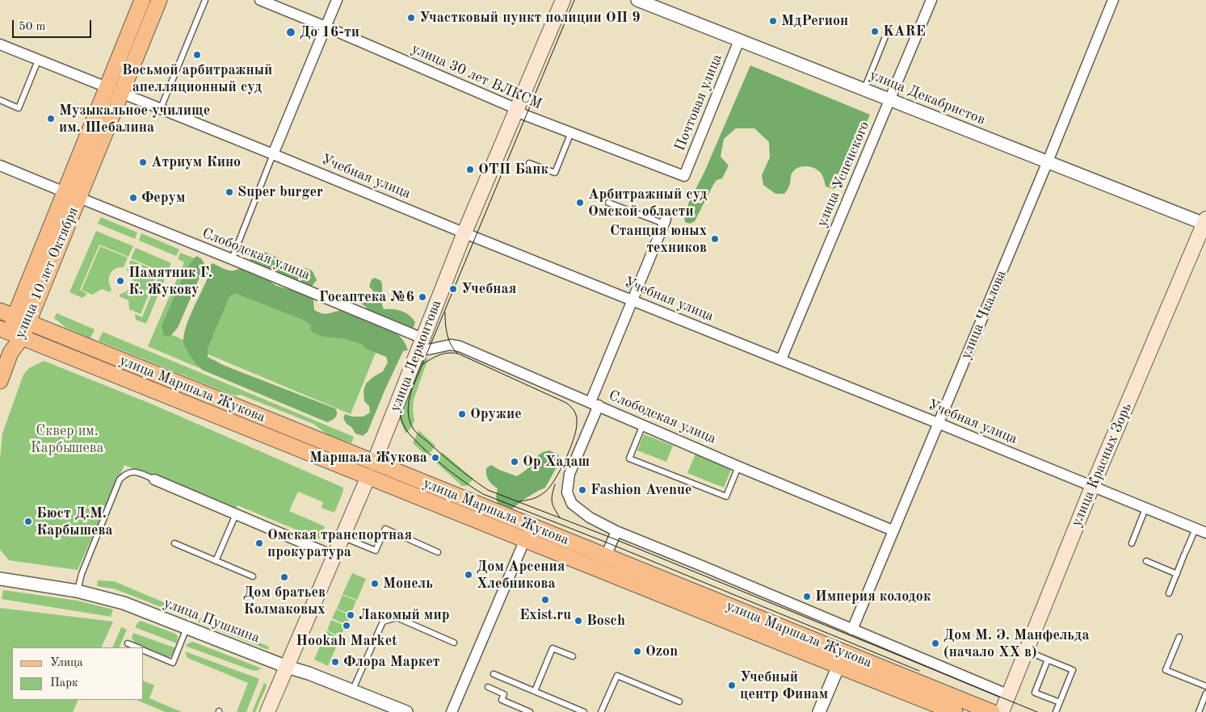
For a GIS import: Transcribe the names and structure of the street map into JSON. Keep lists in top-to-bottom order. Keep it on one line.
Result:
{"streets":{"main road":["улица 10 лет Октября","улица Лермонтова","улица Маршала Жукова","улица Красных Зорь"],"street":["улица 30 лет ВЛКСМ","улица Декабристов","Почтовая улица","улица Успенского","Учебная улица","Слободская улица","улица Чкалова","улица Пушкина"]},"crossings":[["улица 30 лет ВЛКСМ","Почтовая улица"],["улица 30 лет ВЛКСМ","улица Лермонтова"],["улица Декабристов","Почтовая улица"],["улица Декабристов","улица Успенского"],["улица Декабристов","улица Чкалова"],["улица Декабристов","улица Красных Зорь"],["улица Успенского","Учебная улица"],["Учебная улица","улица 10 лет Октября"],["Учебная улица","улица Чкалова"],["Учебная улица","улица Лермонтова"],["Учебная улица","улица Красных Зорь"],["Слободская улица","улица 10 лет Октября"],["Слободская улица","улица Чкалова"],["Слободская улица","улица Лермонтова"],["Слободская улица","улица Маршала Жукова"],["улица 10 лет Октября","улица Маршала Жукова"],["улица Чкалова","улица Маршала Жукова"],["улица Лермонтова","улица Маршала Жукова"],["улица Лермонтова","улица Пушкина"],["улица Маршала Жукова","улица Красных Зорь"]],"parks":["Сквер им. Карбышева"],"places":["Участковый пункт полиции ОП 9","МдРегион","KARE","До 16-ти","Восьмой арбитражный апелляционный суд","Музыкальное училище им. Шебалина","Атриум Кино","ОТП Банк","Super burger","Ферум","Арбитражный суд Омской области","Станция юных техников","Памятник Г. К. Жукову","Учебная","Госаптека №6","Оружие","Маршала Жукова","Ор Хадаш","Fashion Avenue","Бюст Д.М. Карбышева","Омская транспортная прокуратура","Дом Арсения Хлебникова","Дом братьев Колмаковых","Монель","Империя колодок","Exist.ru","Лакомый мир","Bosch","Hookah Market","Дом М. Э. Манфельда (начало XX в)","Ozon","Флора Маркет","Учебный центр Финам"],"legend":["Улица","Парк"],"scale_bar":"50 m"}
